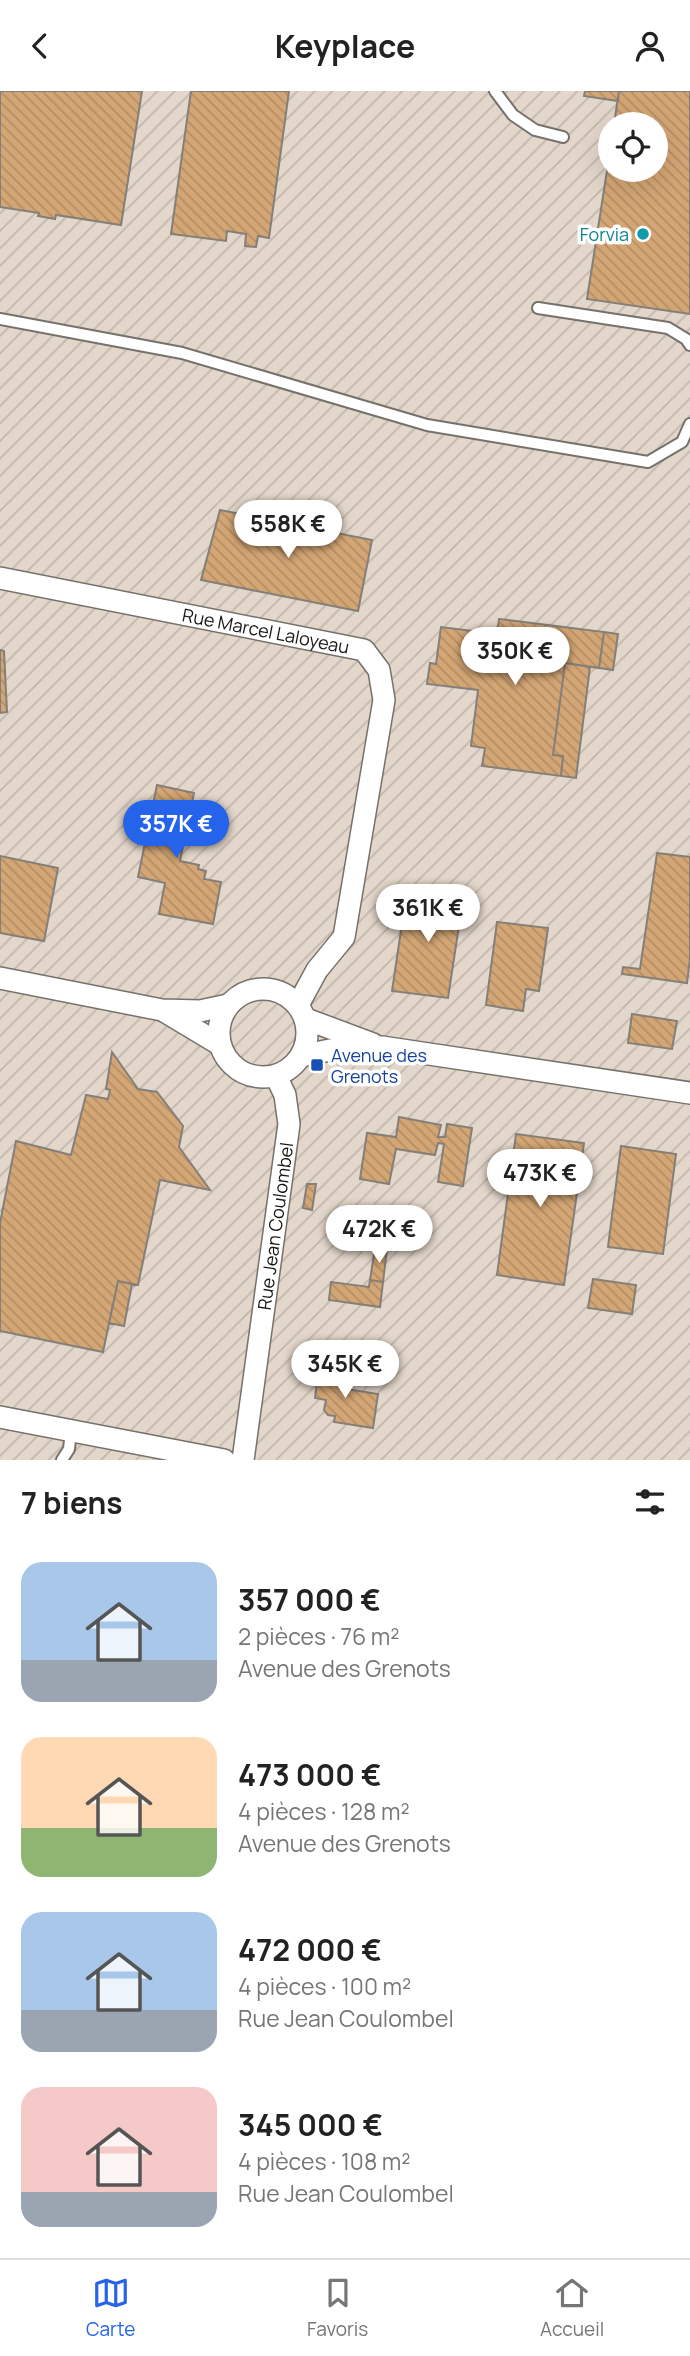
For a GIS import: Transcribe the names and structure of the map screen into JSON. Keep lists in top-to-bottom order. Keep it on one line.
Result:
{"streets":{"street":["Rue Marcel Laloyeau","Rue Jean Coulombel"]},"crossings":[["Rue Marcel Laloyeau","Rue Jean Coulombel"]],"places":{"other":["Forvia"],"transit":["Avenue des Grenots"]},"page":{"header":"Keyplace","price":["558K €","350K €","357K €","361K €","473K €","472K €","345K €"],"heading":"7 biens","list":[{"name":"357 000 €","note":"2 pièces · 76 m² · Avenue des Grenots"},{"name":"473 000 €","note":"4 pièces · 128 m² · Avenue des Grenots"},{"name":"472 000 €","note":"4 pièces · 100 m² · Rue Jean Coulombel"},{"name":"345 000 €","note":"4 pièces · 108 m² · Rue Jean Coulombel"}],"tabs":["Carte","Favoris","Accueil"]}}
